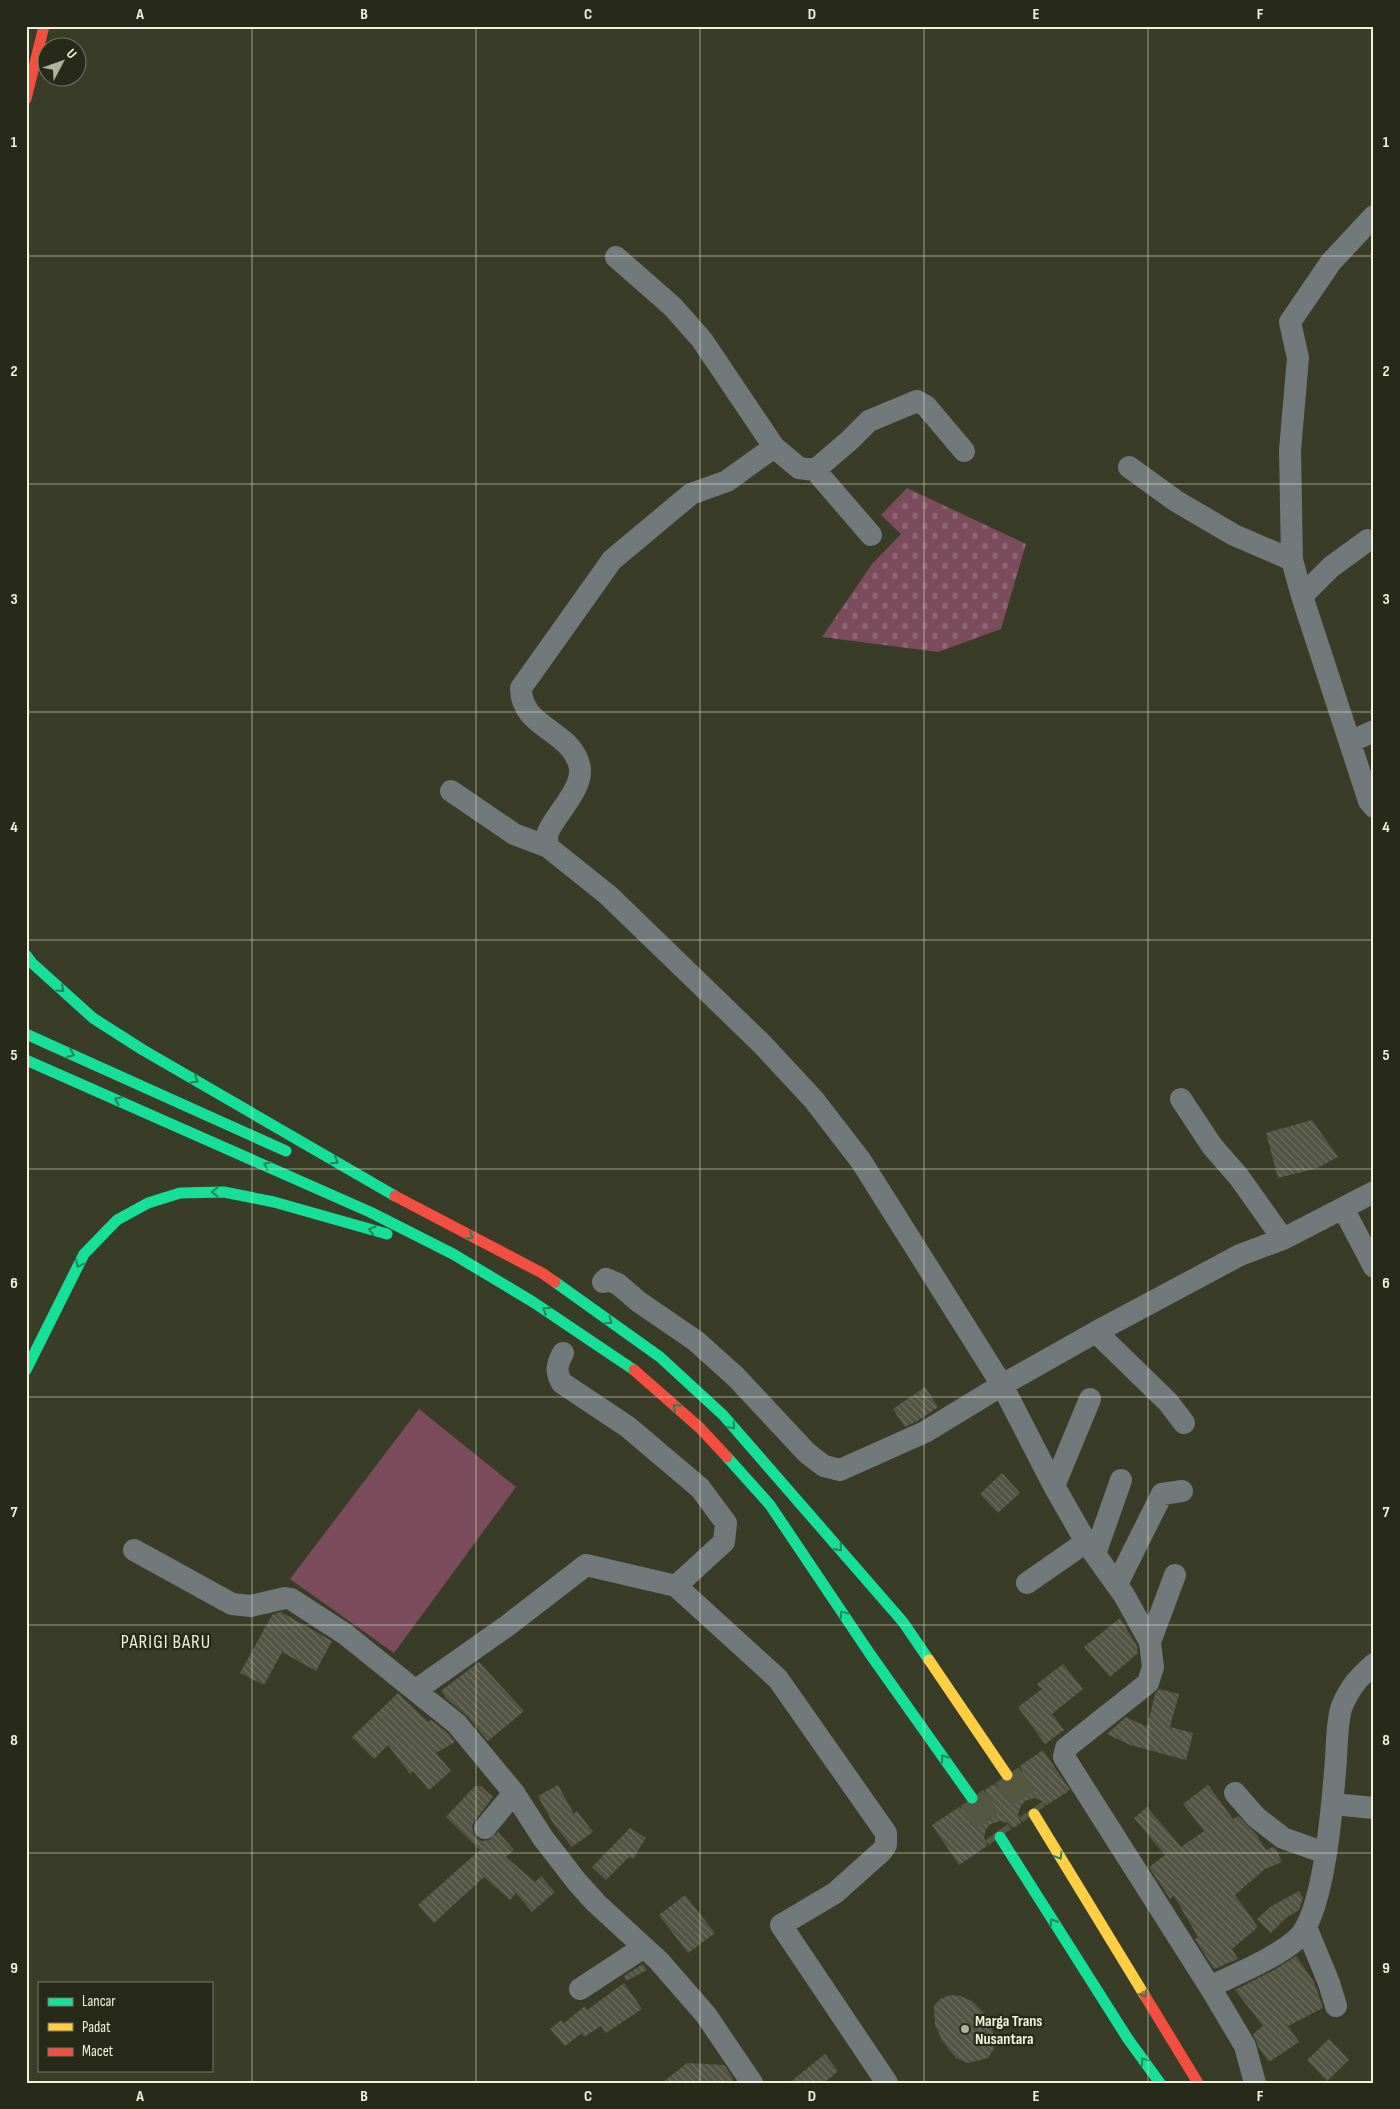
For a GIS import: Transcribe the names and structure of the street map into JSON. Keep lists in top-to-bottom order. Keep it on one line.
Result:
{"districts":["PARIGI BARU"],"places":["Marga Trans Nusantara"],"legend":["Lancar","Padat","Macet"],"north":"top right","grid":{"columns":["A","B","C","D","E","F"],"rows":["1","2","3","4","5","6","7","8","9"]}}
